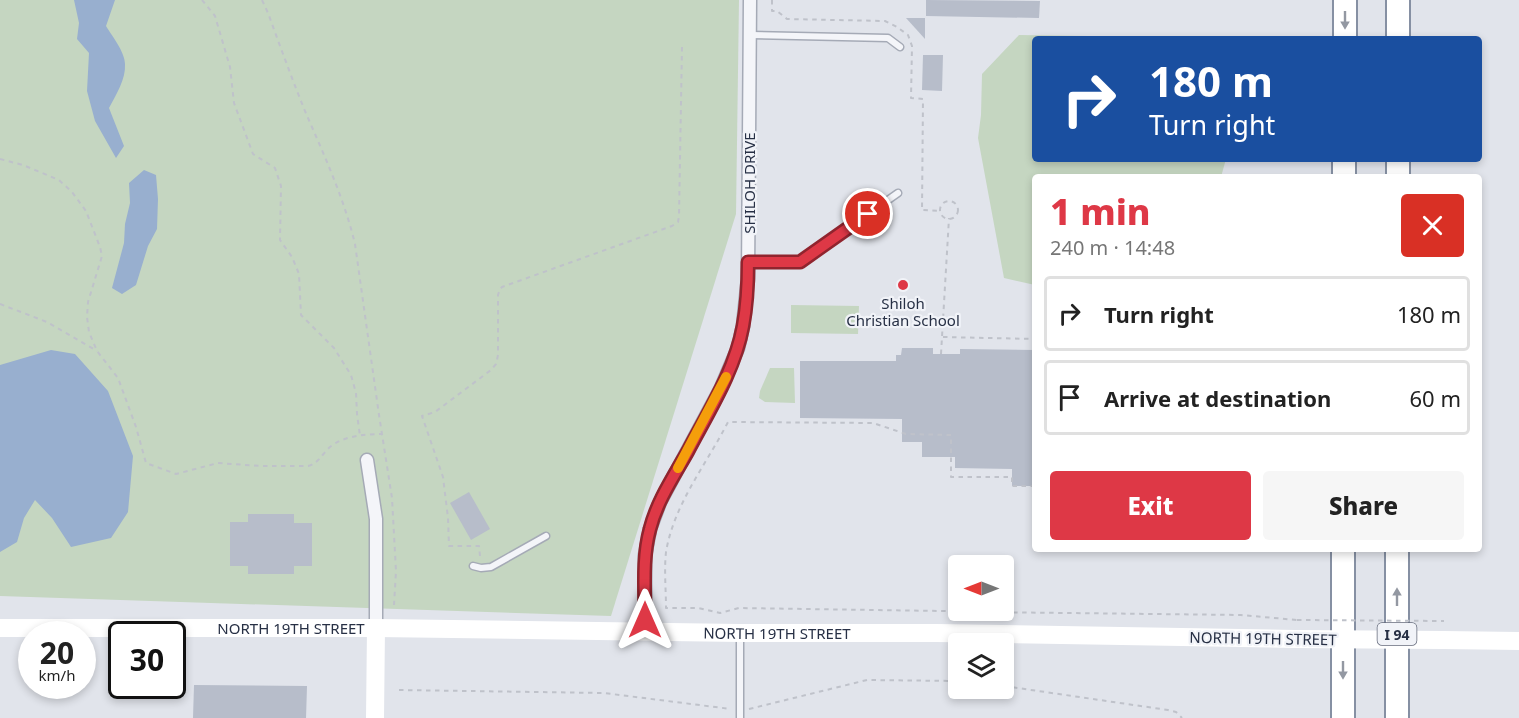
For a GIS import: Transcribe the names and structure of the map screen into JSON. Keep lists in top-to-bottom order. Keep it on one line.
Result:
{"streets":{"highway":["I 94"],"street":["SHILOH DRIVE","NORTH 19TH STREET"]},"crossings":[["SHILOH DRIVE","NORTH 19TH STREET"]],"places":["Shiloh Christian School"],"north":"left","page":{"turn":["180 m","Turn right"],"heading":["1 min","240 m · 14:48"],"list":[{"name":"Turn right","value":"180 m"},{"name":"Arrive at destination","value":"60 m"}],"buttons":["Exit","Share"],"speed":"20 km/h","limit":"30"}}
